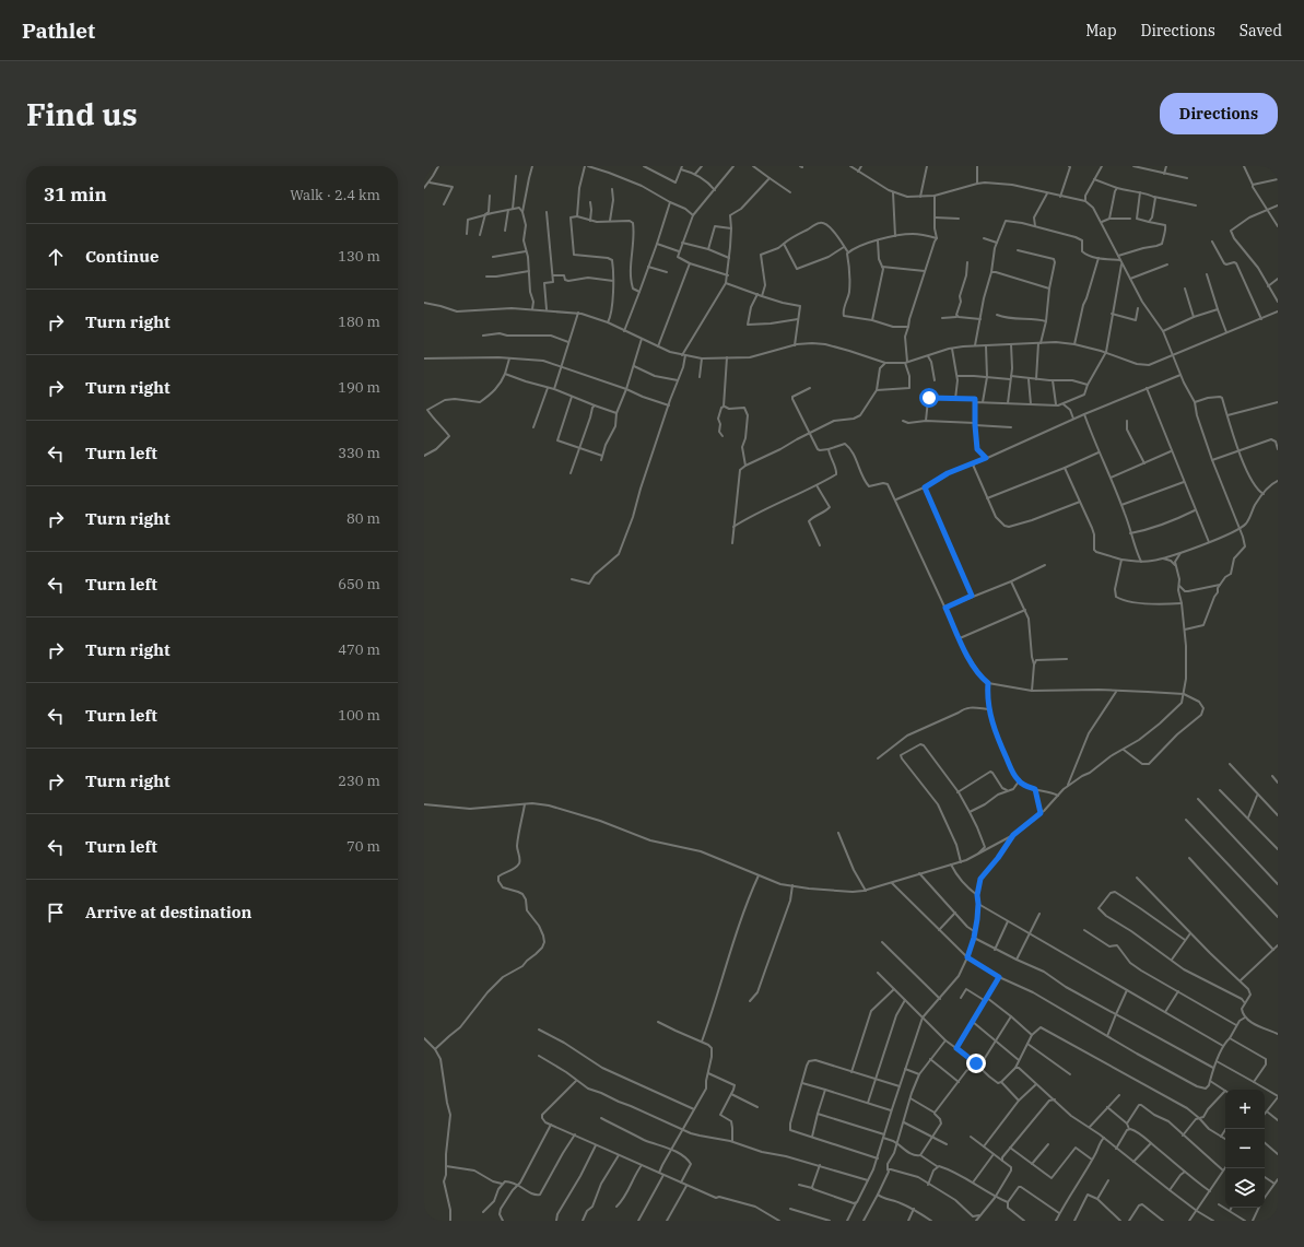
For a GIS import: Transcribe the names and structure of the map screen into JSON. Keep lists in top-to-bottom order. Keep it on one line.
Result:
{"page":{"header":"Pathlet","nav":["Map","Directions","Saved"],"buttons":"Directions","title":"Find us","heading":["31 min","Walk · 2.4 km"],"list":[["Continue","130 m"],["Turn right","180 m"],["Turn right","190 m"],["Turn left","330 m"],["Turn right","80 m"],["Turn left","650 m"],["Turn right","470 m"],["Turn left","100 m"],["Turn right","230 m"],["Turn left","70 m"],"Arrive at destination"],"map_buttons":["+","−"]}}
